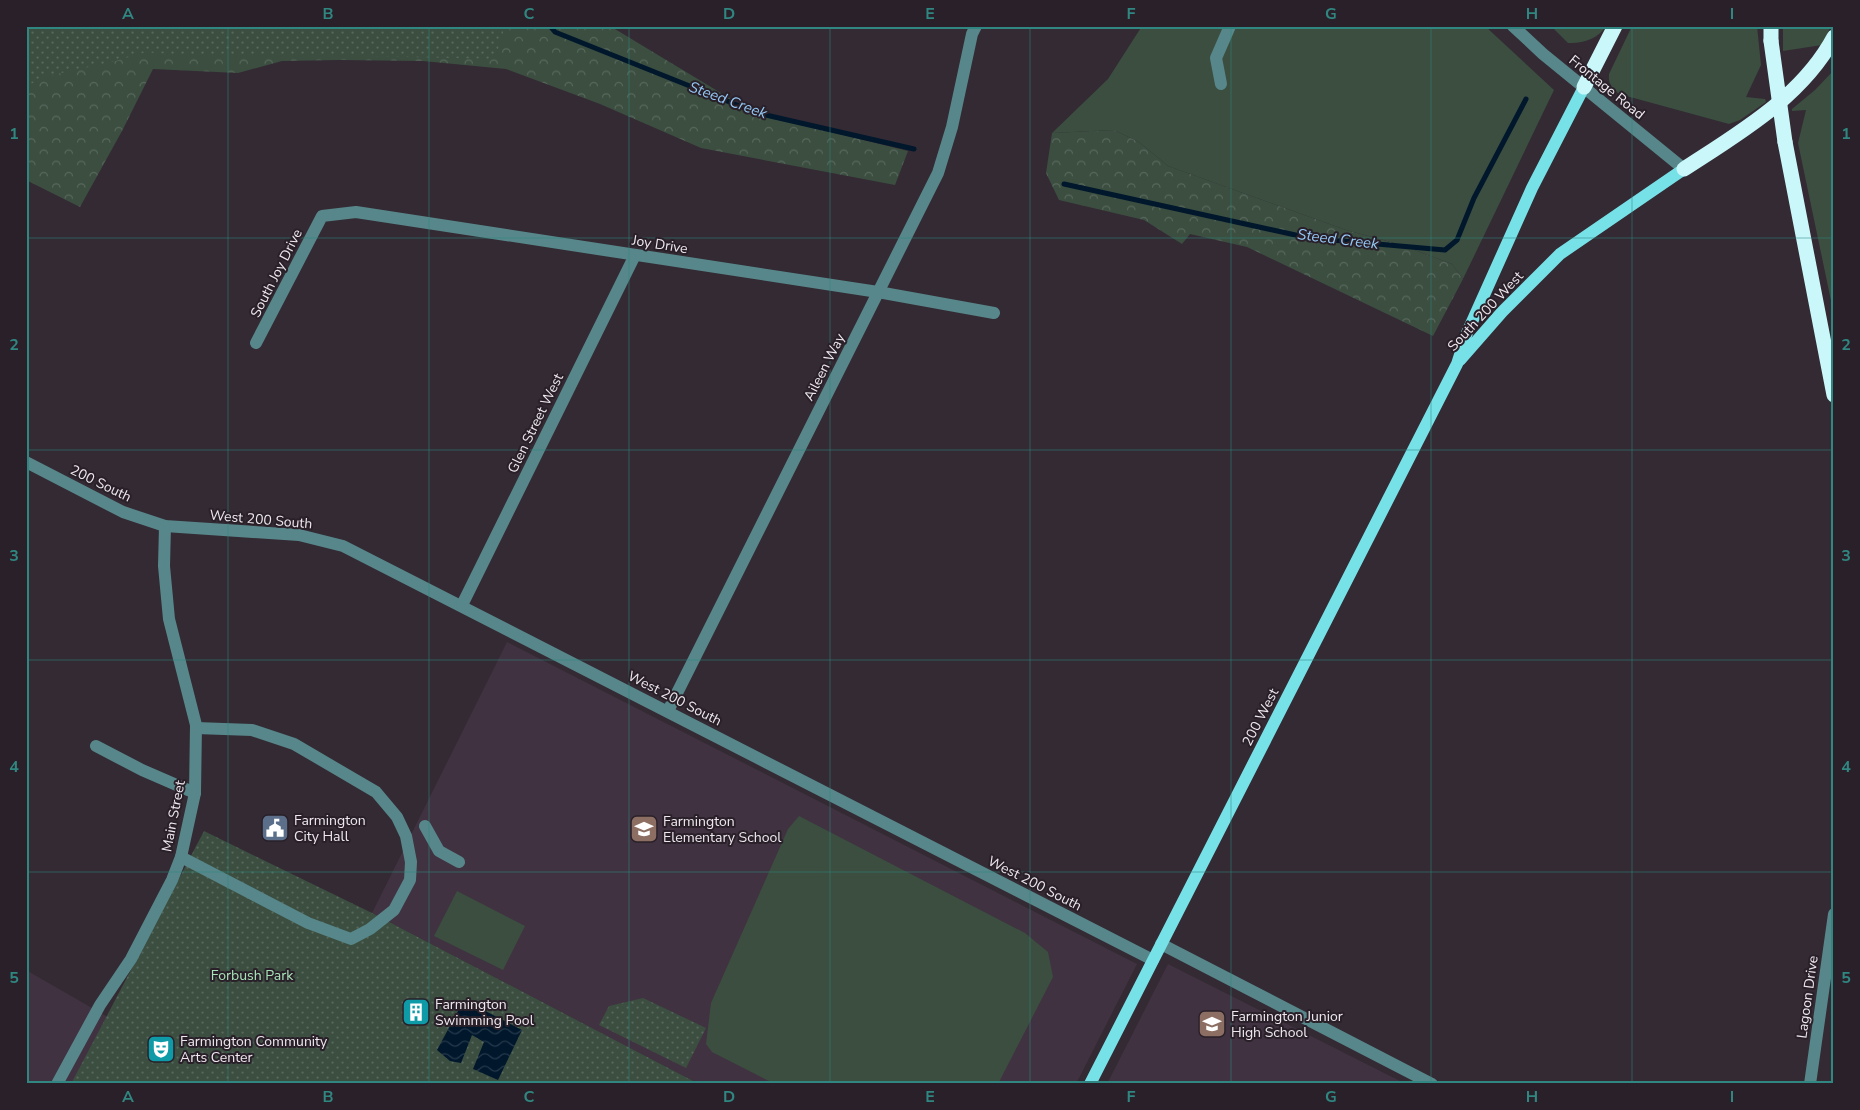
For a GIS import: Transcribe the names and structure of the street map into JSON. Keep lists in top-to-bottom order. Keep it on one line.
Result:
{"streets":{"main road":["South 200 West","200 West"],"street":["Frontage Road","Joy Drive","South Joy Drive","Aileen Way","Glen Street West","200 South","West 200 South","Main Street","Lagoon Drive"]},"crossings":[["Frontage Road","South 200 West"],["Joy Drive","South Joy Drive"],["Joy Drive","Aileen Way"],["Joy Drive","Glen Street West"],["South 200 West","200 West"],["Aileen Way","West 200 South"],["Glen Street West","West 200 South"],["200 South","West 200 South"],["200 South","Main Street"],["West 200 South","200 West"],["West 200 South","Main Street"]],"water":["Steed Creek"],"parks":["Forbush Park"],"places":{"public building":["Farmington City Hall"],"school or university":["Farmington Elementary School","Farmington Junior High School"],"building":["Farmington Swimming Pool"],"theatre":["Farmington Community Arts Center"]},"grid":{"columns":["A","B","C","D","E","F","G","H","I"],"rows":["1","2","3","4","5"]}}
